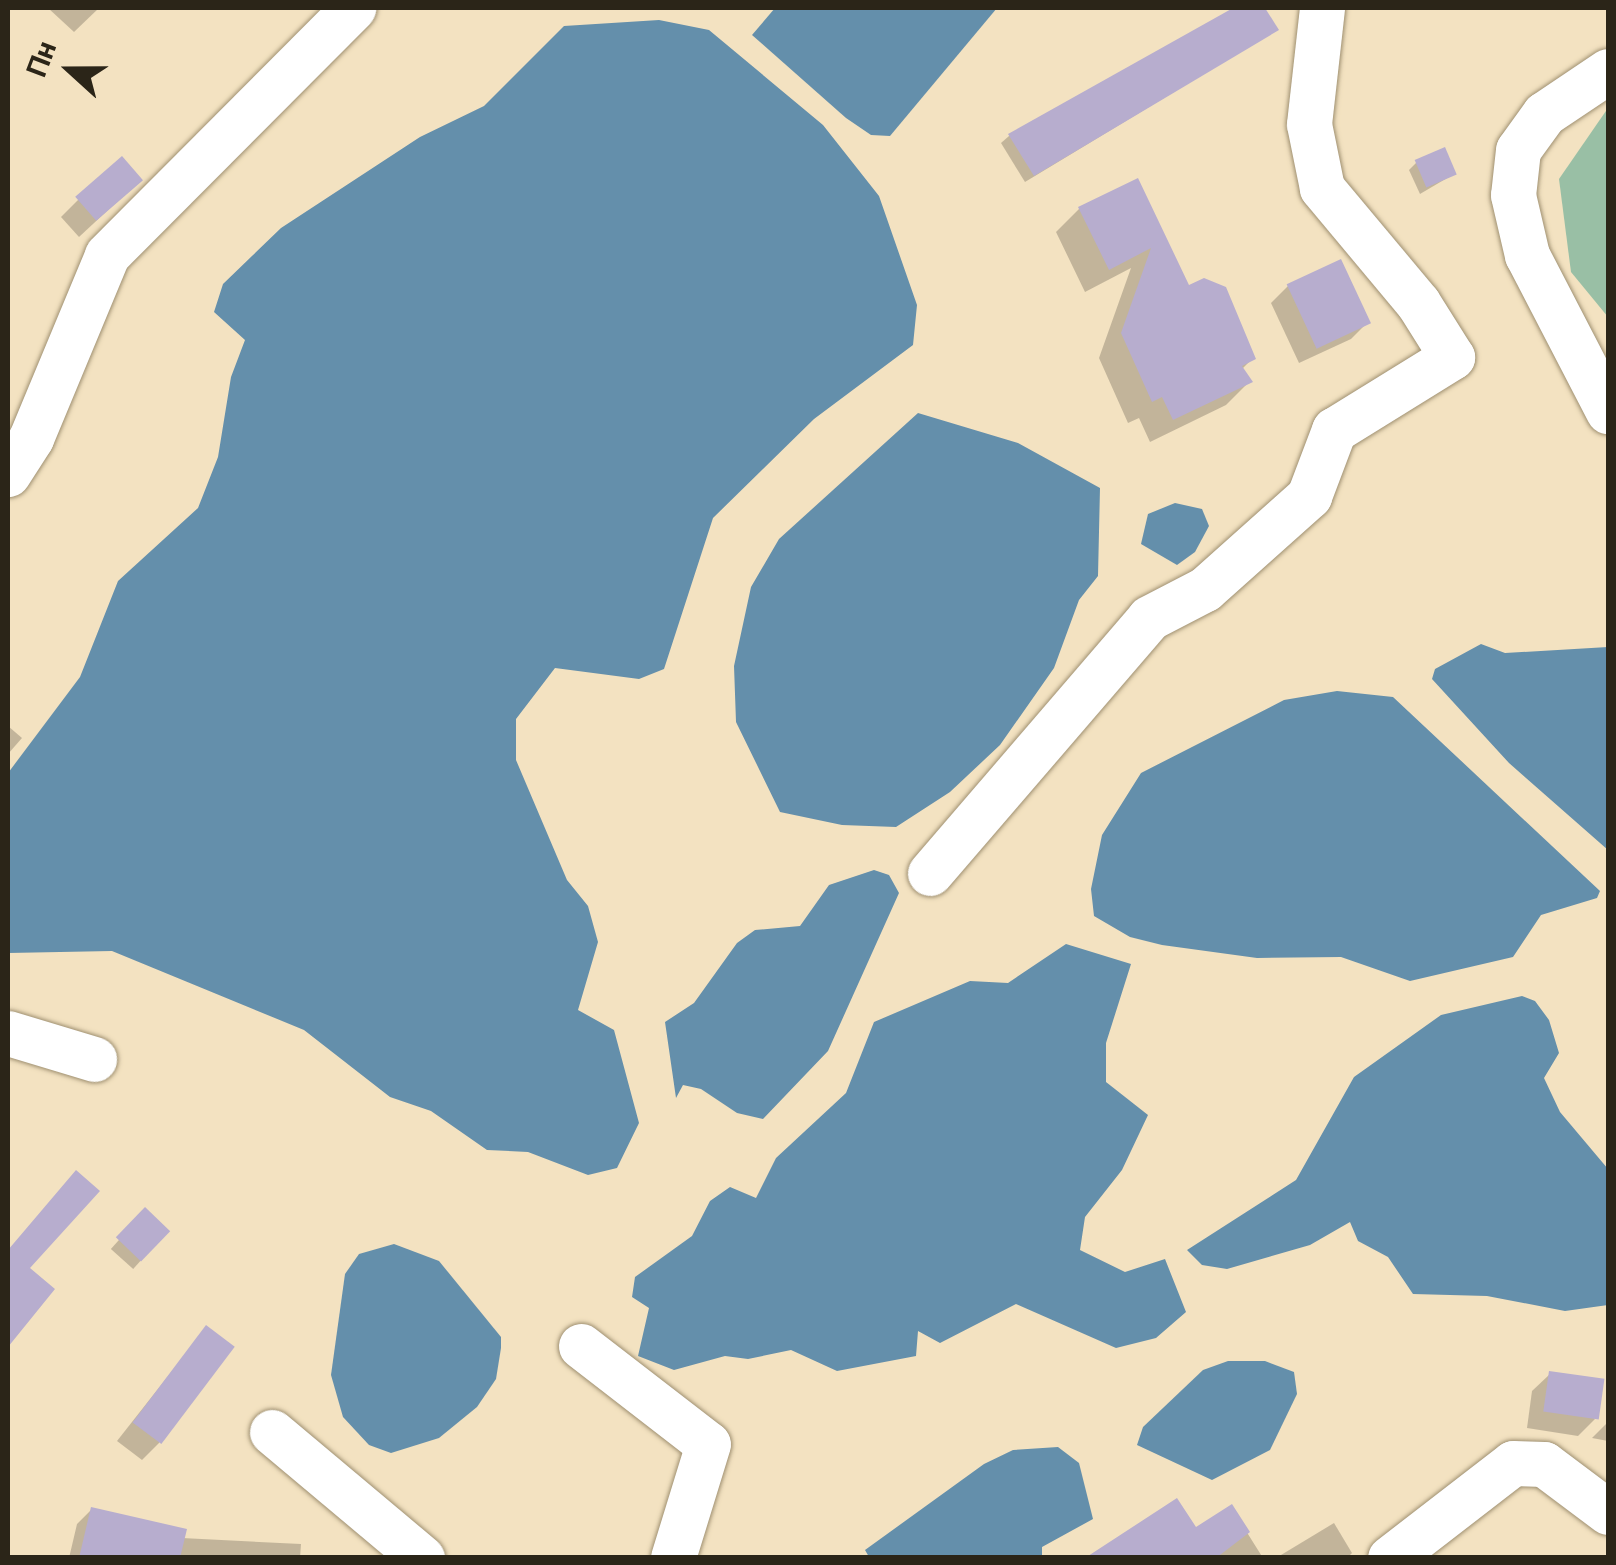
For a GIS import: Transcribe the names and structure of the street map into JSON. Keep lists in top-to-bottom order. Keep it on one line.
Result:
{"north":"left"}
